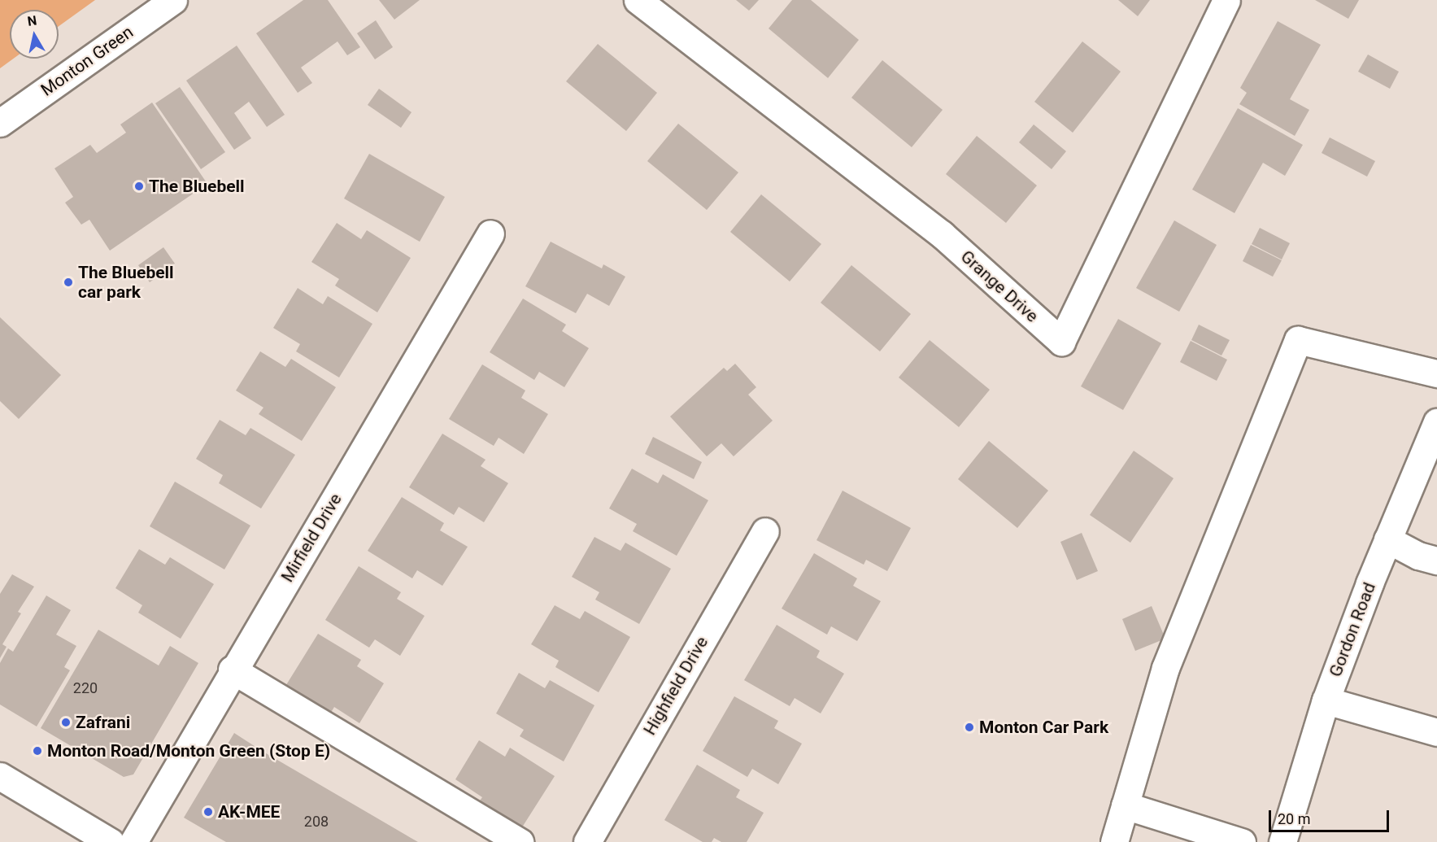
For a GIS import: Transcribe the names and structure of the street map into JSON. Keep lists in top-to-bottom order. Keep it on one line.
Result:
{"streets":{"street":["Monton Green","Grange Drive","Mirfield Drive","Gordon Road","Highfield Drive"]},"places":["The Bluebell","The Bluebell car park","Zafrani","Monton Car Park","Monton Road/Monton Green (Stop E)","AK-MEE"],"house_numbers":["220","208"],"scale_bar":"20 m","north":"top"}
